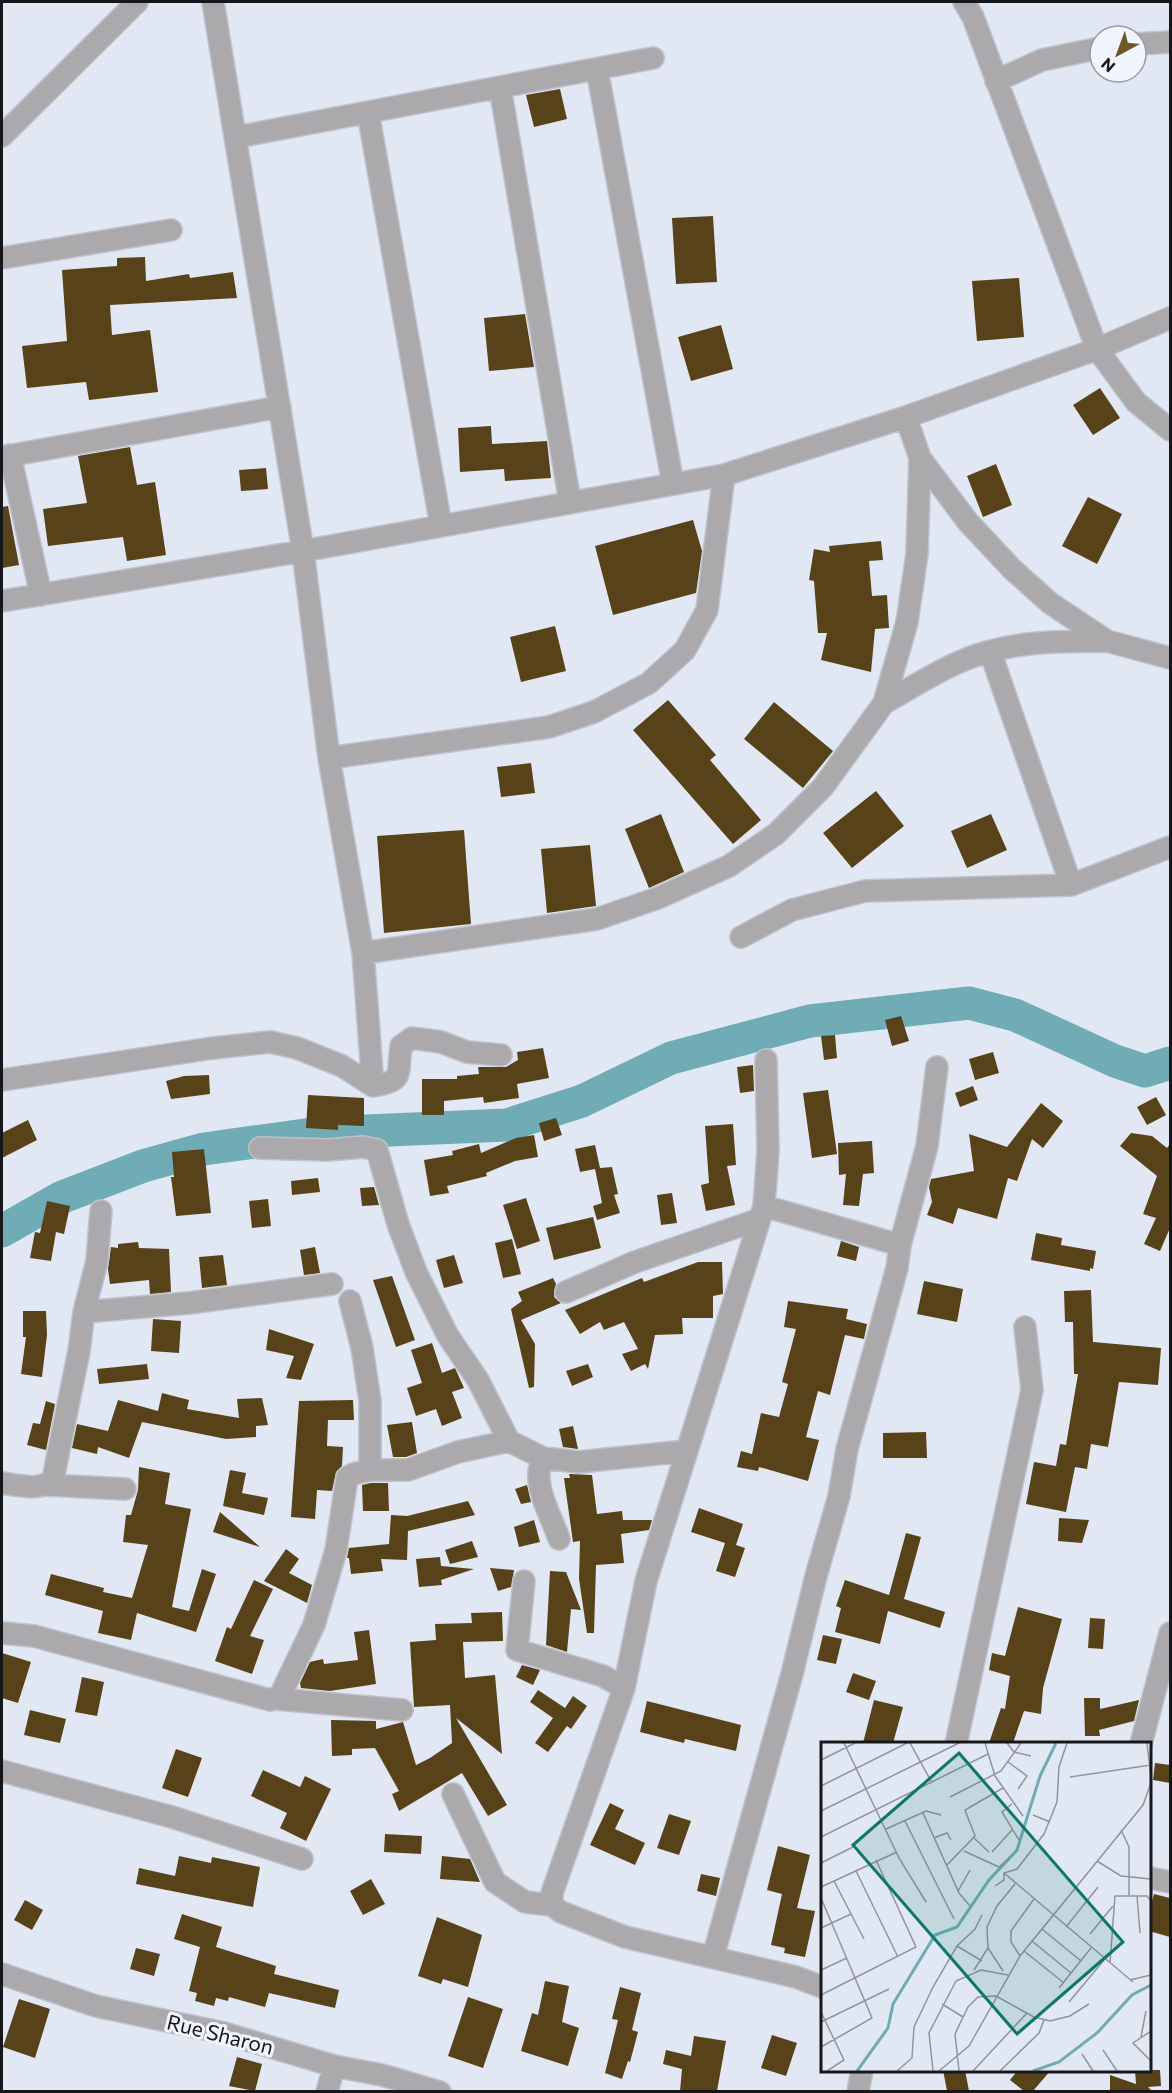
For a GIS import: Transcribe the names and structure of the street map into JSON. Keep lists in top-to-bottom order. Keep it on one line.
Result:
{"streets":{"street":["Rue Sharon"]},"north":"bottom left"}
